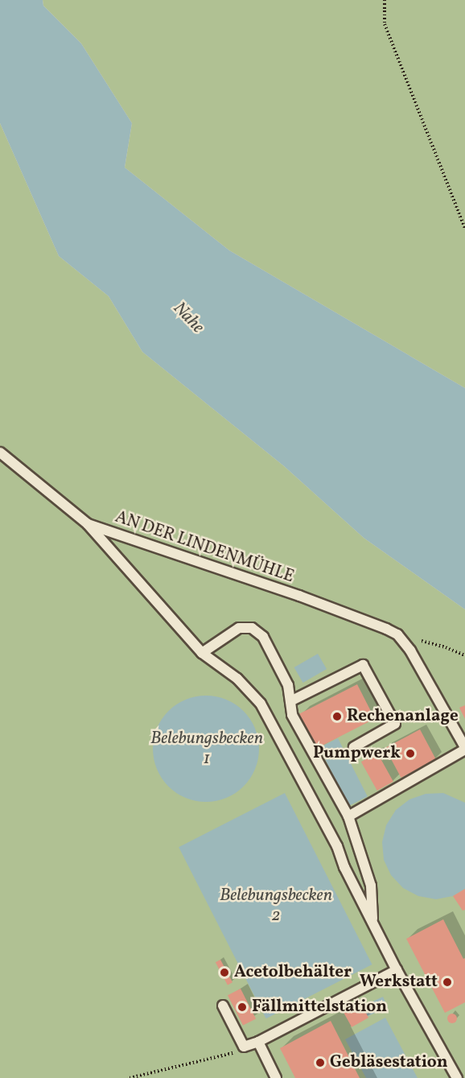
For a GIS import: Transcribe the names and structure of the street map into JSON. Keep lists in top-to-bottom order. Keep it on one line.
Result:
{"streets":{"lane":["AN DER LINDENMÜHLE"]},"water":["Nahe","Belebungsbecken 1","Belebungsbecken 2"],"places":["Rechenanlage","Pumpwerk","Acetolbehälter","Werkstatt","Fällmittelstation","Gebläsestation"]}
